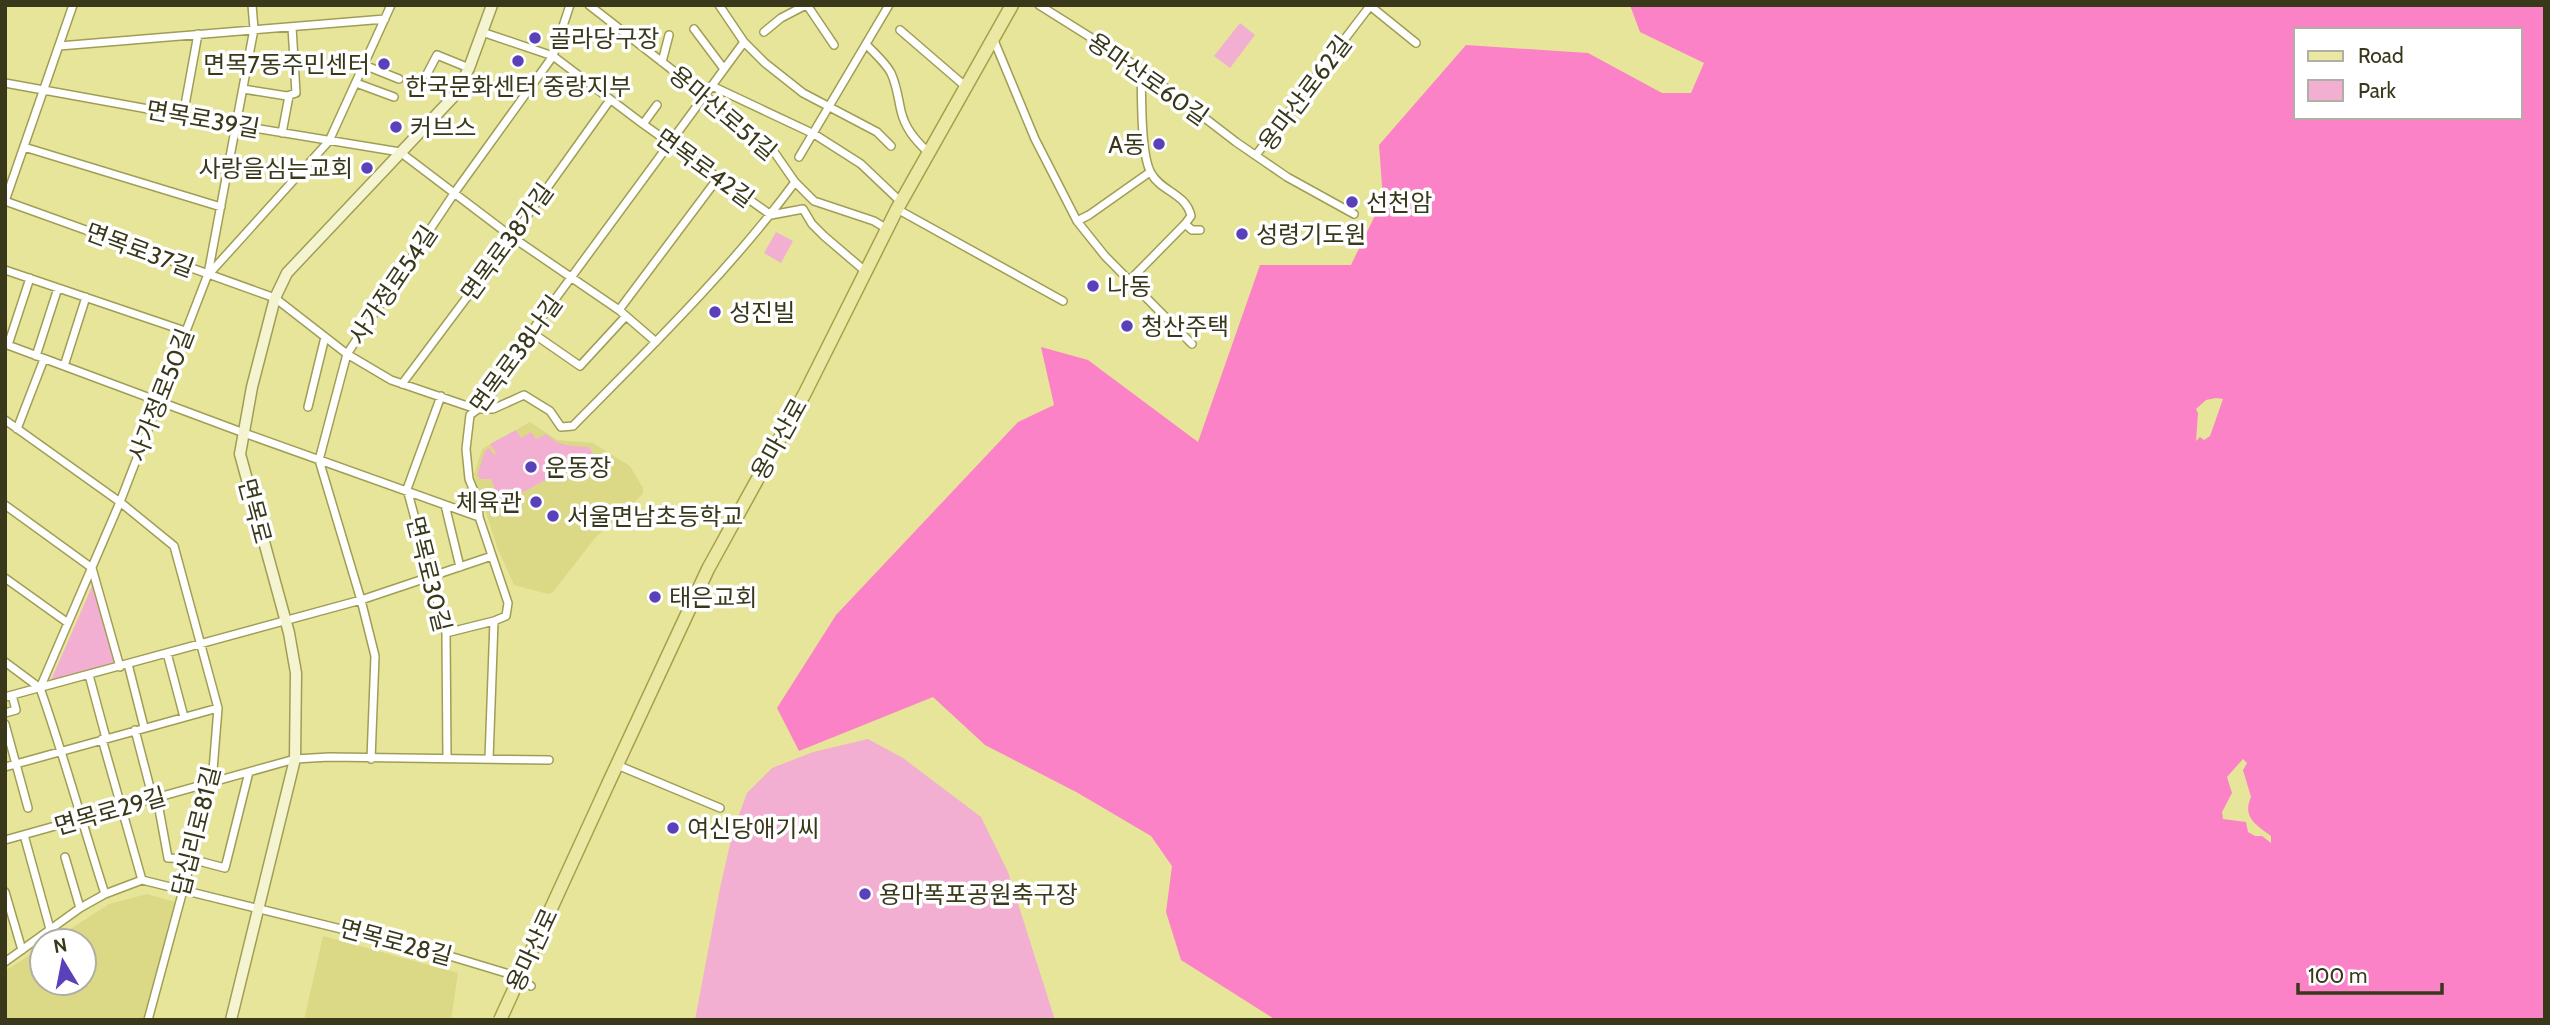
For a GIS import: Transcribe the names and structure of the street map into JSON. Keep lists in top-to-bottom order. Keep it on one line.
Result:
{"streets":{"main road":["용마산로"],"street":["용마산로60길","용마산로62길","용마산로51길","면목로39길","면목로42길","면목로38가길","면목로37길","사가정로54길","면목로38나길","사가정로50길","면목로","면목로30길","면목로29길","답십리로81길","면목로28길"]},"crossings":[["용마산로60길","용마산로62길"],["용마산로51길","면목로38나길"],["용마산로51길","용마산로"],["면목로39길","사가정로50길"],["면목로39길","면목로"],["면목로42길","면목로38가길"],["면목로42길","사가정로54길"],["면목로42길","면목로38나길"],["면목로42길","용마산로"],["면목로42길","면목로"],["면목로38가길","면목로37길"],["면목로37길","사가정로54길"],["면목로37길","면목로38나길"],["면목로37길","사가정로50길"],["면목로37길","면목로"],["면목로37길","면목로30길"],["사가정로50길","답십리로81길"],["면목로","면목로29길"],["면목로","면목로28길"],["면목로29길","답십리로81길"],["답십리로81길","면목로28길"]],"places":["골라당구장","한국문화센터 중랑지부","면목7동주민센터","커브스","A동","사랑을심는교회","선천암","성령기도원","나동","성진빌","청산주택","운동장","체육관","서울면남초등학교","태은교회","여신당애기씨","용마폭포공원축구장"],"legend":["Road","Park"],"scale_bar":"100 m","north":"top"}
